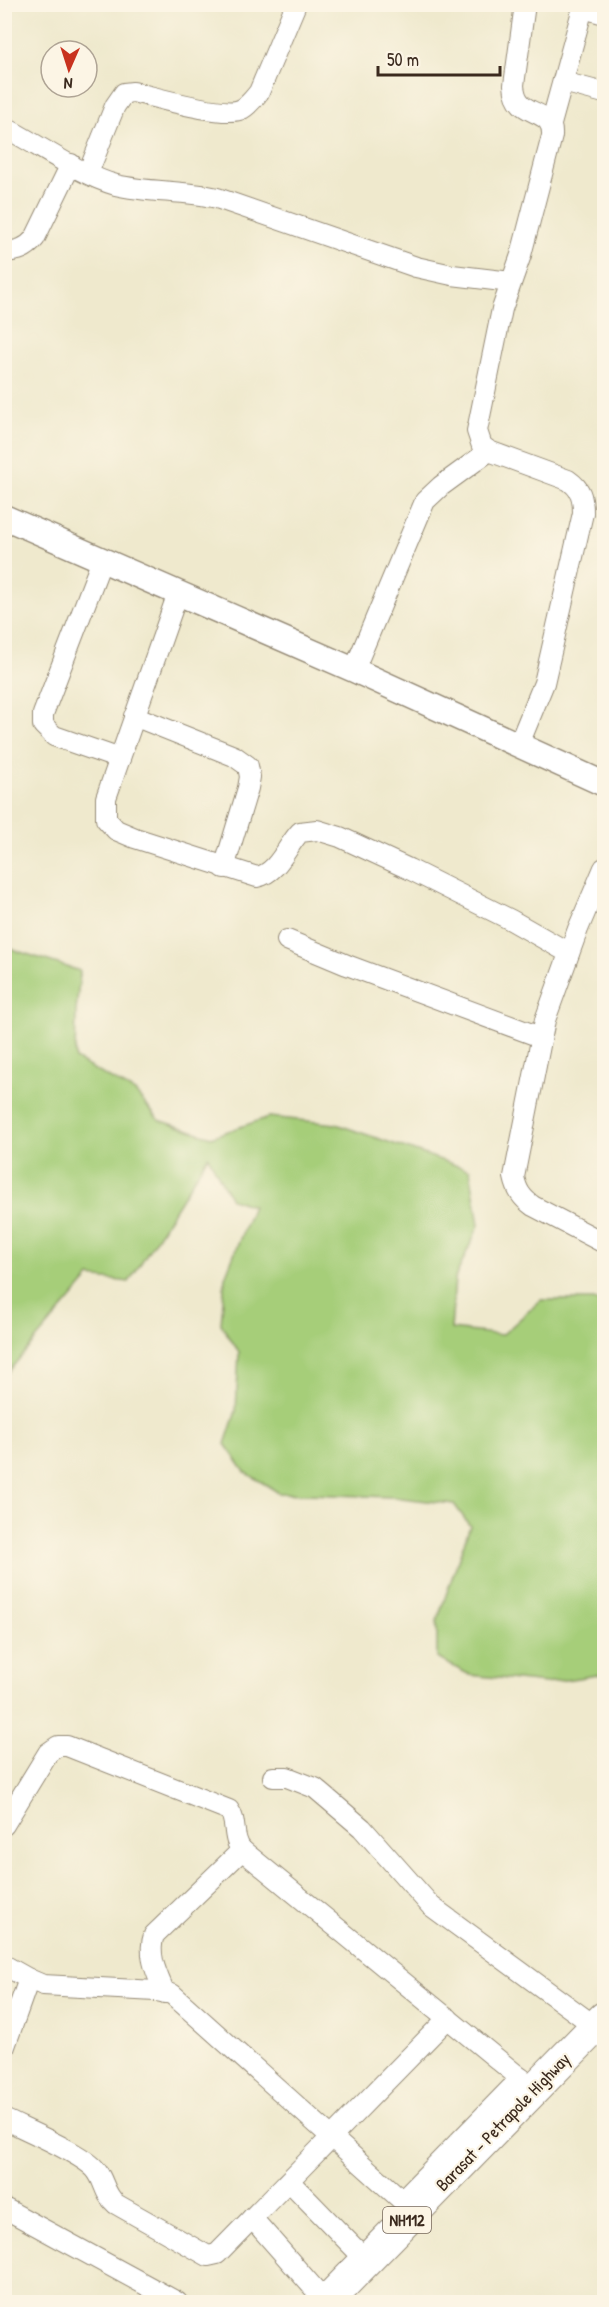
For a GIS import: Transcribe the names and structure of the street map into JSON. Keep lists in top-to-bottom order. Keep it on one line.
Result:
{"streets":{"highway":["Barasat - Petrapole Highway","NH112"]},"scale_bar":"50 m","north":"bottom"}
